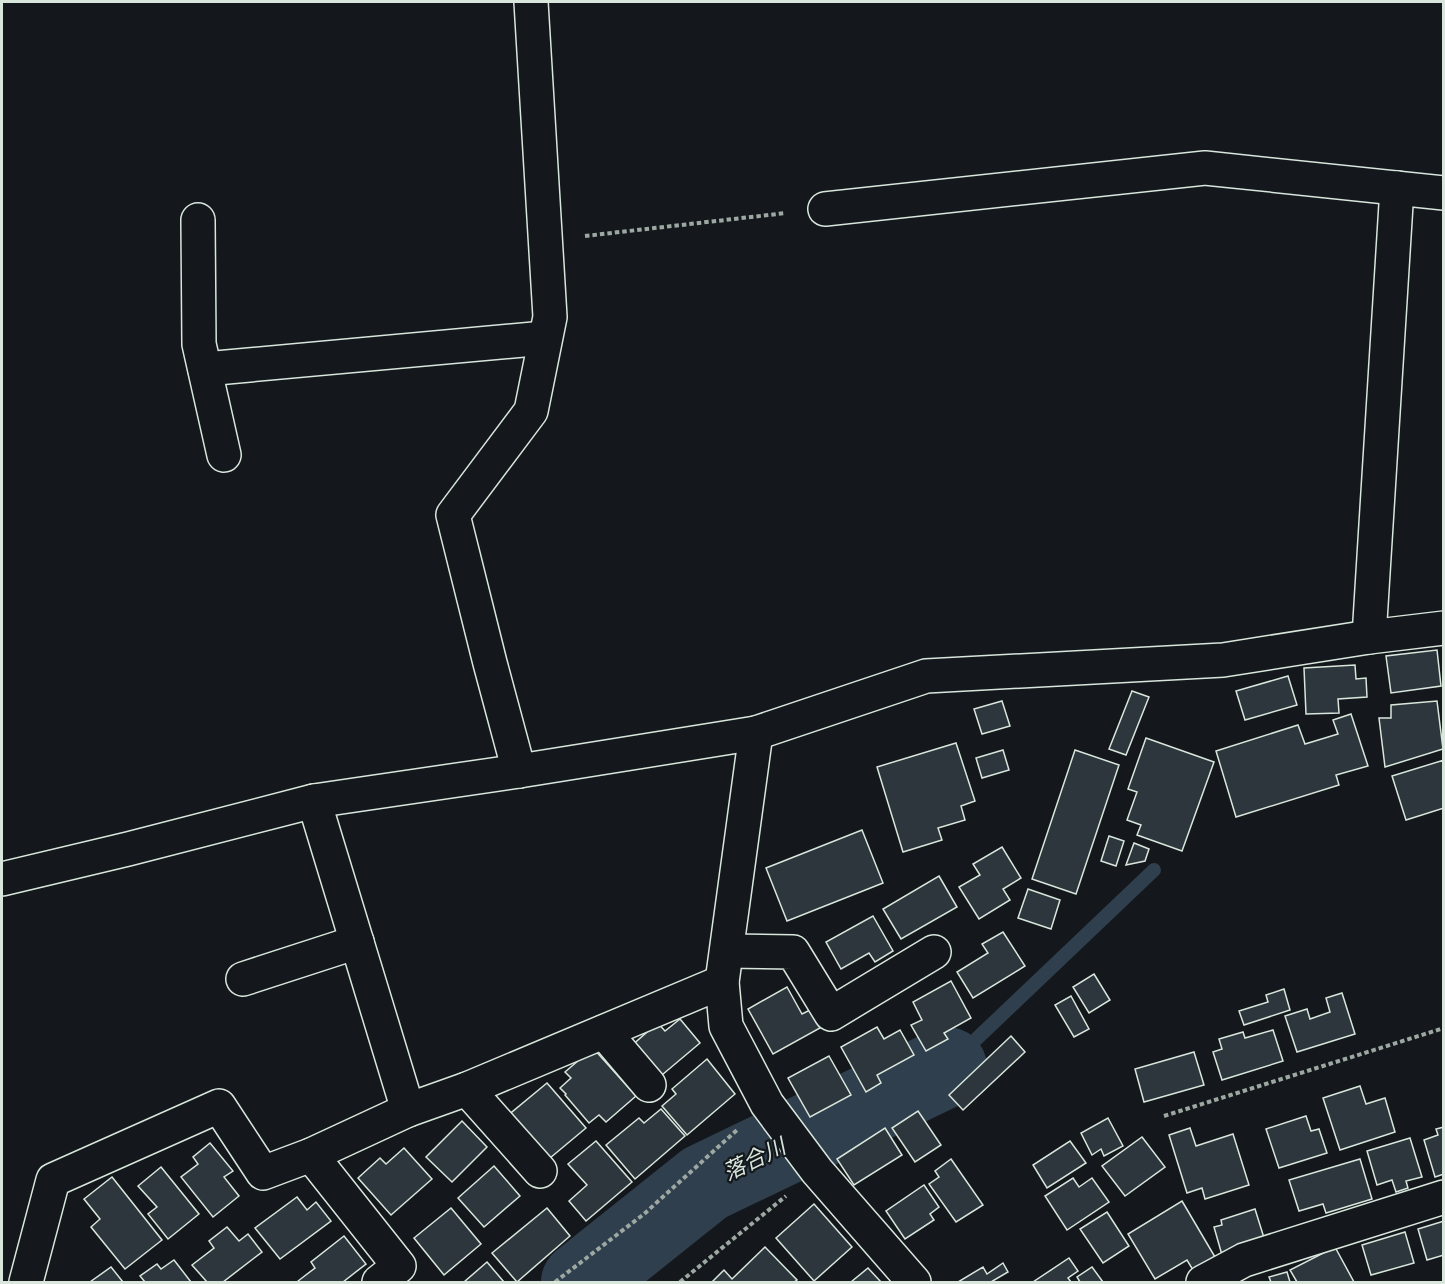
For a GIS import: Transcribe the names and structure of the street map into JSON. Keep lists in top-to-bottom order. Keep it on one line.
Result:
{"water":["落合川"]}
